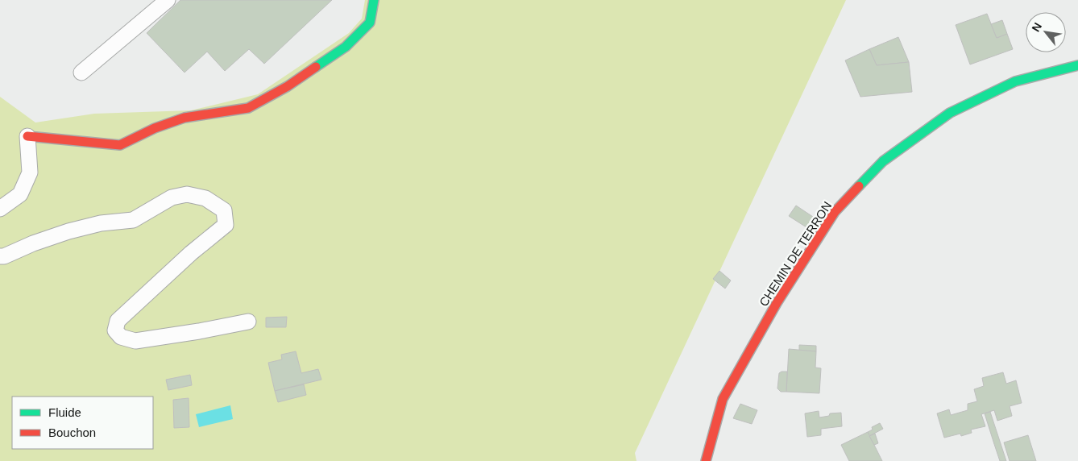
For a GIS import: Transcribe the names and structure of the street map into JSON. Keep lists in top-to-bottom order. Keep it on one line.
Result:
{"streets":{"street":["CHEMIN DE TERRON"]},"legend":["Fluide","Bouchon"],"north":"top left"}
